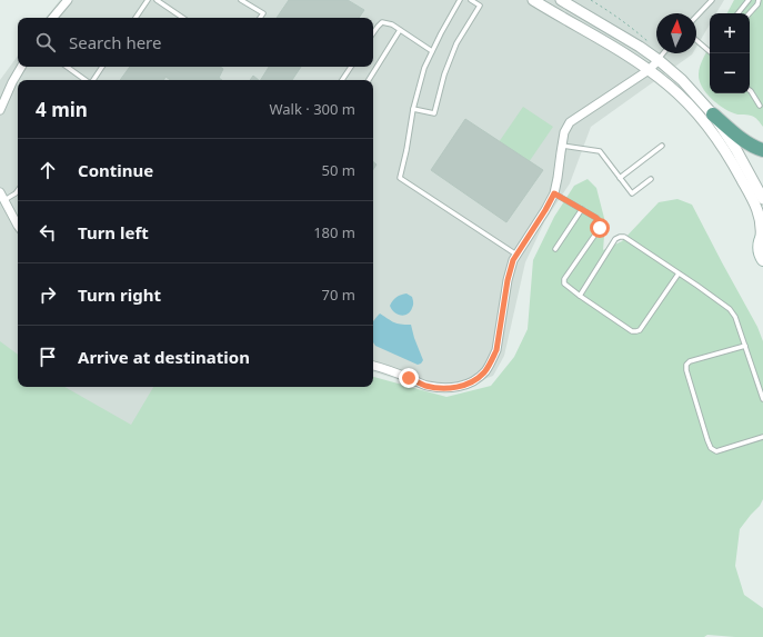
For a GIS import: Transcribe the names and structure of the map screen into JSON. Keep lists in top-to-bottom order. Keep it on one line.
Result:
{"north":"top","page":{"map_buttons":["+","−"],"search":"Search here","heading":["4 min","Walk · 300 m"],"list":[["Continue","50 m"],["Turn left","180 m"],["Turn right","70 m"],"Arrive at destination"]}}
